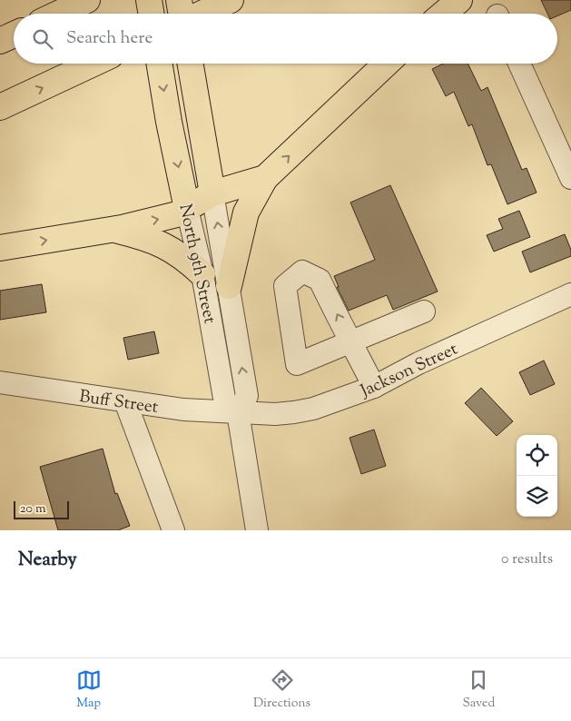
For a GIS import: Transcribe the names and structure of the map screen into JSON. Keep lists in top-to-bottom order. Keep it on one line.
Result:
{"streets":{"main road":["North 9th Street"],"street":["Jackson Street","Buff Street"]},"crossings":[["North 9th Street","Jackson Street"],["North 9th Street","Buff Street"],["Jackson Street","Buff Street"]],"scale_bar":"20 m","page":{"search":"Search here","scale":"20 m","heading":["Nearby","0 results"],"nav":["Map","Directions","Saved"]}}
